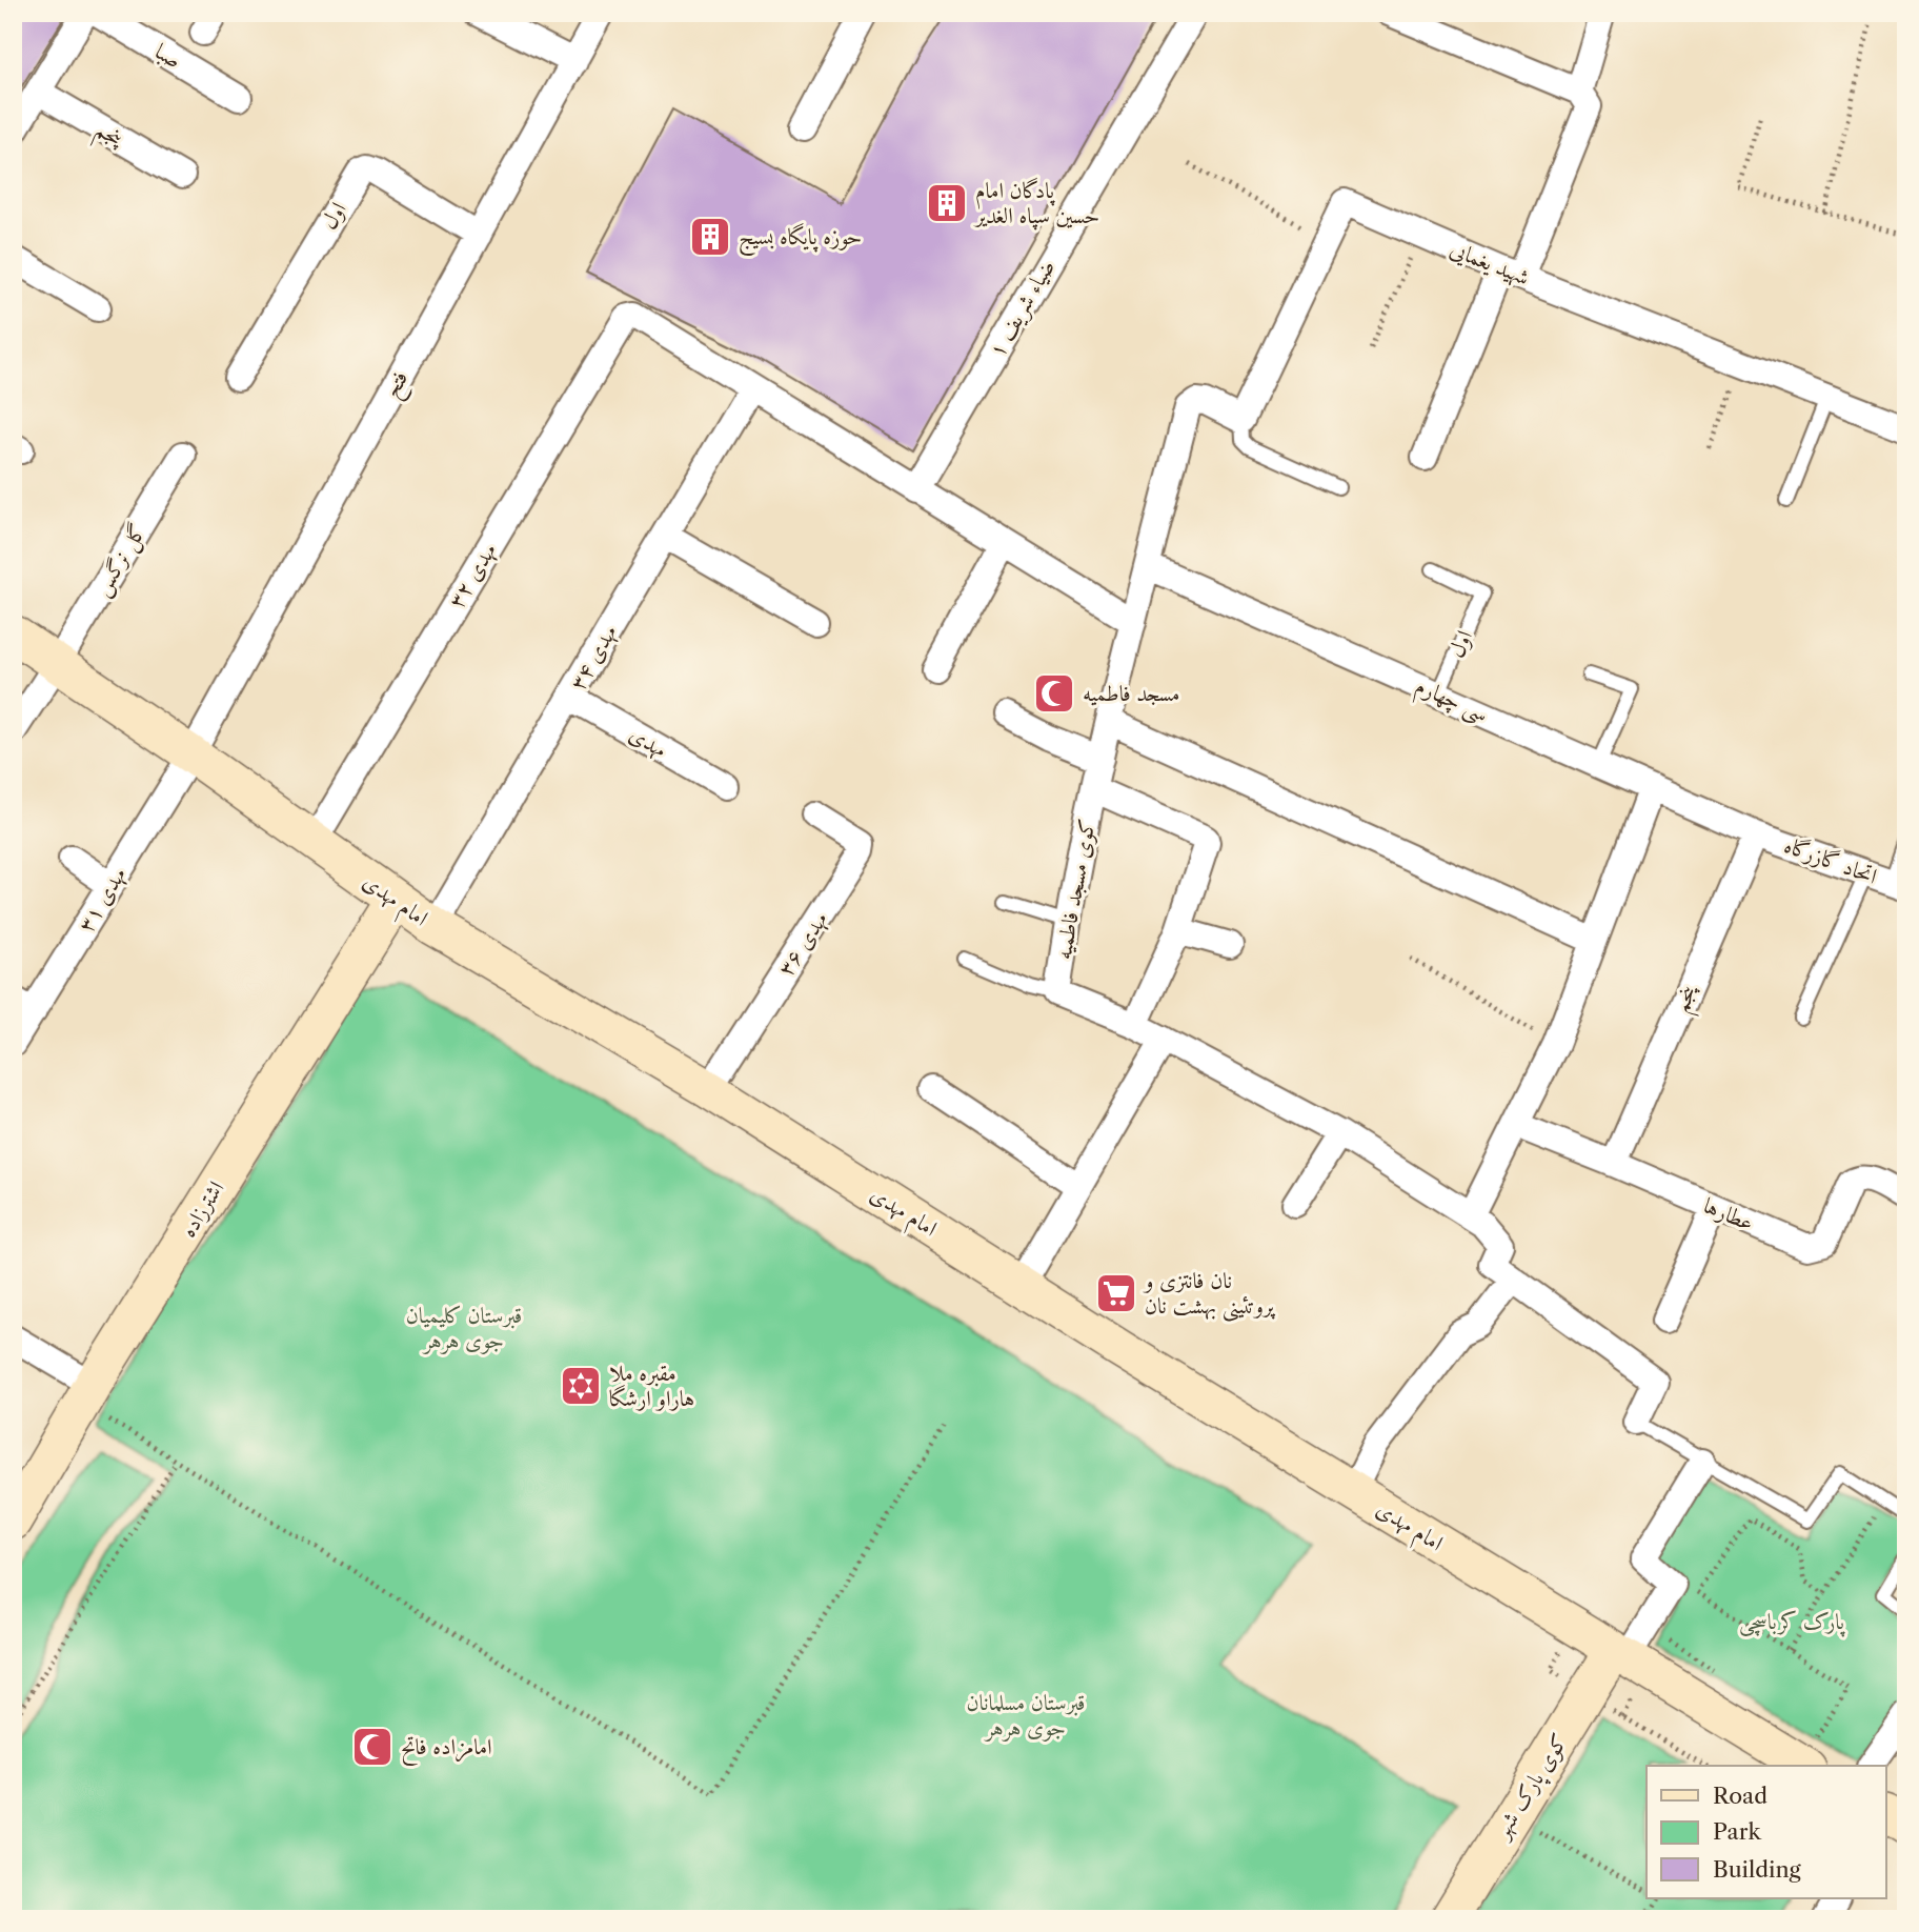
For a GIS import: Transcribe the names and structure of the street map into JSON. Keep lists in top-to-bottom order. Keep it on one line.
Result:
{"streets":{"main road":["امام مهدی","اشترزاده","کوی پارک شهر"],"street":["صبا","پنجم","اول","شهید یغمایی","ضیاء شریف ۱","فتح","گل نرگس","مهدی ۳۲","مهدی ۳۴","سی چهارم","مهدی","اتحاد گازرگاه","کوی مسجد فاطمیه","مهدی ۳۱","مهدی ۳۶","عطارها"]},"crossings":[["پنجم","سی چهارم"],["پنجم","اتحاد گازرگاه"],["پنجم","عطارها"],["اول","فتح"],["اول","سی چهارم"],["شهید یغمایی","کوی مسجد فاطمیه"],["فتح","مهدی ۳۱"],["فتح","امام مهدی"],["گل نرگس","امام مهدی"],["مهدی ۳۲","مهدی ۳۴"],["مهدی ۳۲","امام مهدی"],["مهدی ۳۴","مهدی"],["مهدی ۳۴","امام مهدی"],["سی چهارم","اتحاد گازرگاه"],["سی چهارم","کوی مسجد فاطمیه"],["مهدی ۳۱","امام مهدی"],["امام مهدی","مهدی ۳۶"],["امام مهدی","اشترزاده"],["امام مهدی","کوی پارک شهر"]],"parks":["قبرستان کلیمیان جوی هرهر","پارک کرباسچی","قبرستان مسلمانان جوی هرهر"],"places":{"building":["پادگان امام حسین سپاه الغدیر","حوزه پایگاه بسیج"],"mosque":["مسجد فاطمیه","امامزاده فاتح"],"supermarket":["نان فانتزی و پروتئینی بهشت نان"],"synagogue":["مقبره ملا هاراو ارشگا"]},"legend":["Road","Park","Building"]}
